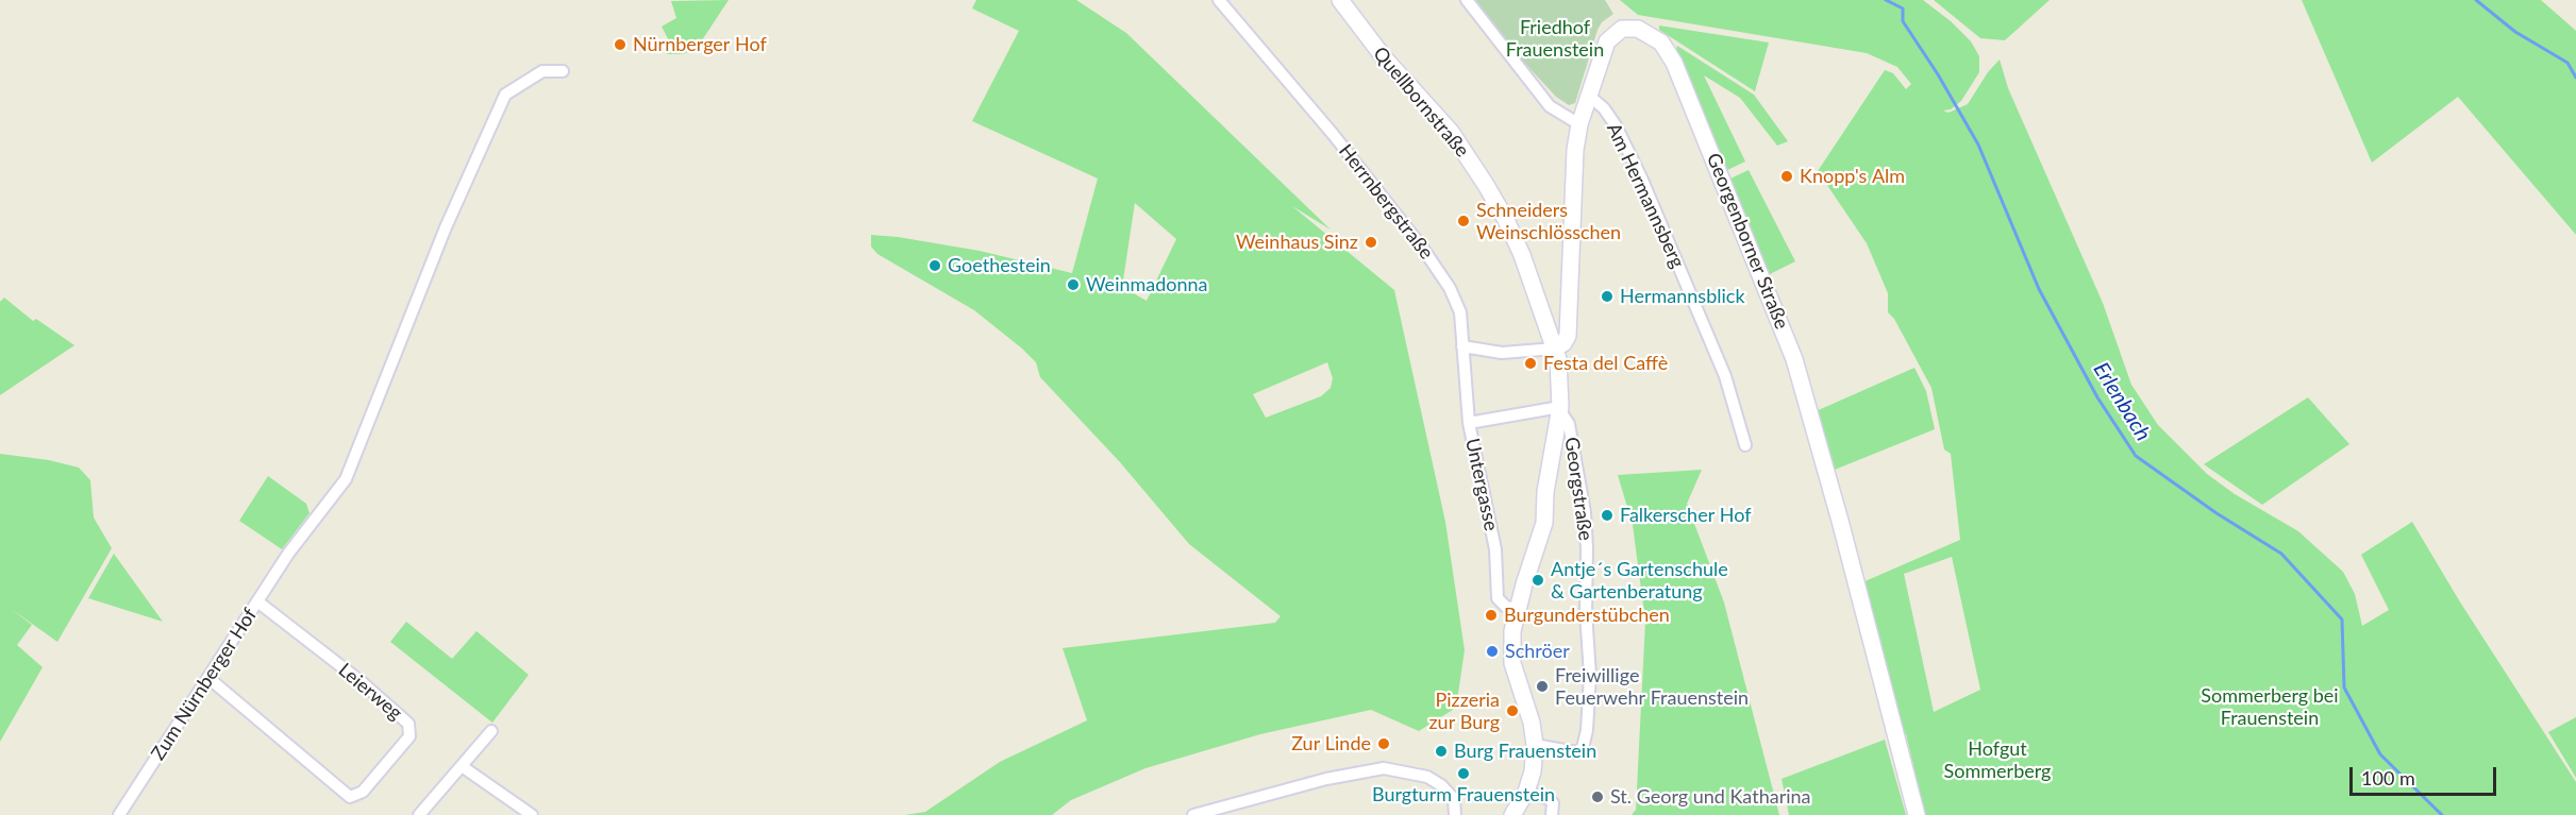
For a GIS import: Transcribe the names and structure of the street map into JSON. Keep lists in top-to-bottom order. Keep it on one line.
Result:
{"streets":{"main road":["Quellbornstraße","Georgenborner Straße"],"street":["Am Hermannsberg","Herrnbergstraße","Untergasse","Georgstraße","Zum Nürnberger Hof","Leierweg"]},"crossings":[["Quellbornstraße","Georgenborner Straße"],["Quellbornstraße","Untergasse"],["Quellbornstraße","Georgstraße"],["Am Hermannsberg","Georgenborner Straße"],["Herrnbergstraße","Untergasse"],["Zum Nürnberger Hof","Leierweg"]],"water":["Erlenbach"],"parks":["Friedhof Frauenstein","Sommerberg bei Frauenstein","Hofgut Sommerberg"],"places":["Nürnberger Hof","Knopp's Alm","Schneiders Weinschlösschen","Weinhaus Sinz","Goethestein","Weinmadonna","Hermannsblick","Festa del Caffè","Falkerscher Hof","Antje´s Gartenschule & Gartenberatung","Burgunderstübchen","Schröer","Freiwillige Feuerwehr Frauenstein","Pizzeria zur Burg","Zur Linde","Burg Frauenstein","Burgturm Frauenstein","St. Georg und Katharina"],"scale_bar":"100 m"}
